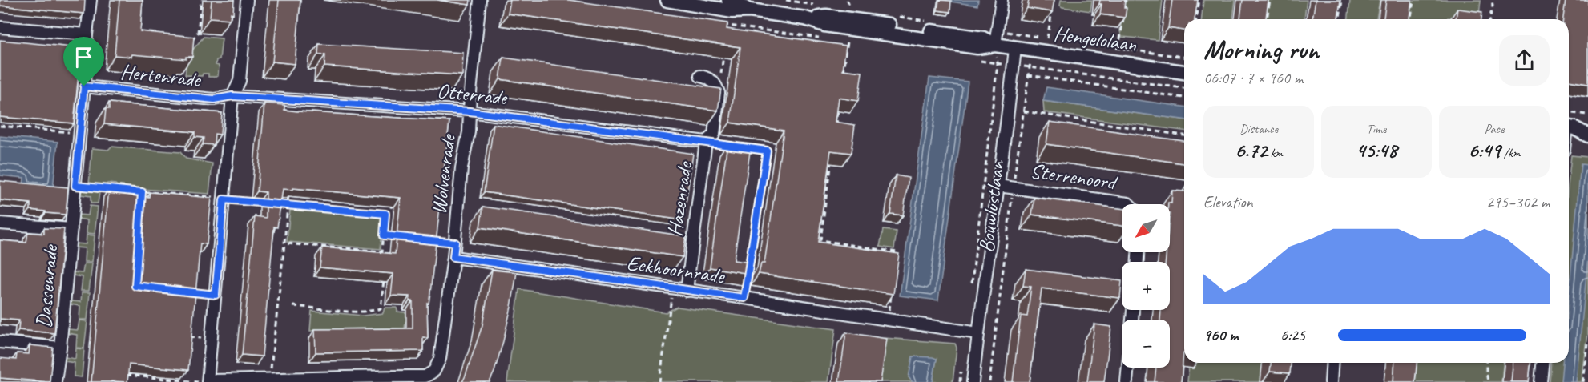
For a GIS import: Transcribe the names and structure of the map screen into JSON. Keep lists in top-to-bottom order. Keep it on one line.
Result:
{"streets":{"street":["Hengelolaan","Hertenrade","Otterrade","Wolvenrade","Sterrenoord","Hazenrade","Bouwlustlaan","Eekhoornrade","Dassenrade"]},"crossings":[["Hengelolaan","Bouwlustlaan"],["Hertenrade","Otterrade"],["Otterrade","Wolvenrade"],["Otterrade","Hazenrade"],["Wolvenrade","Eekhoornrade"],["Sterrenoord","Bouwlustlaan"],["Hazenrade","Eekhoornrade"],["Bouwlustlaan","Eekhoornrade"]],"north":"bottom left","page":{"heading":["Morning run","06:07 · 7 × 960 m"],"stats":[["Distance","6.72 km"],["Time","45:48"],["Pace","6:49 /km"]],"chart":["Elevation","295–302 m"],"map_buttons":["+","−"],"list":[{"name":"960 m","note":"6:25"}]}}
